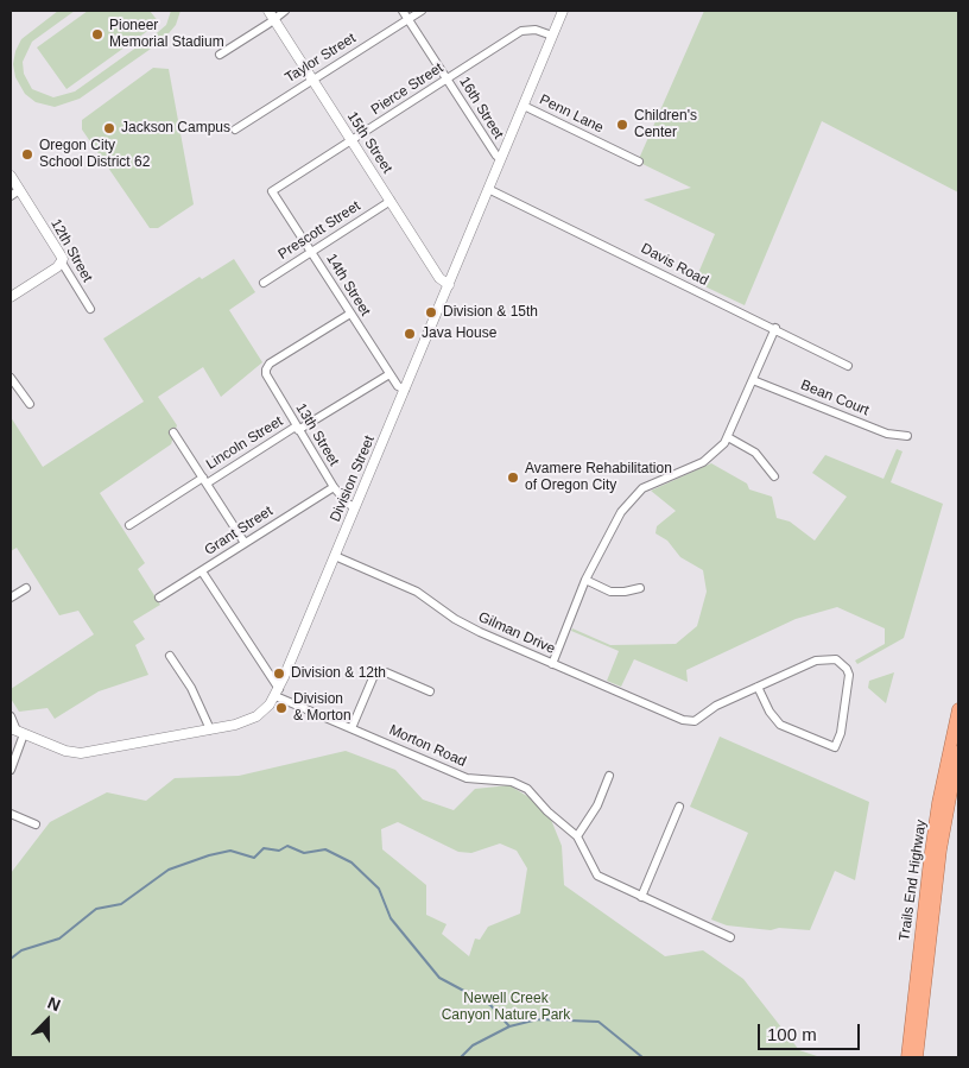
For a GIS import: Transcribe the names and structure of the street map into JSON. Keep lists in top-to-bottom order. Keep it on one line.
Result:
{"streets":{"highway":["Trails End Highway"],"street":["Taylor Street","Pierce Street","16th Street","Penn Lane","15th Street","Prescott Street","12th Street","Davis Road","14th Street","Bean Court","13th Street","Lincoln Street","Division Street","Grant Street","Gilman Drive","Morton Road"]},"crossings":[["Taylor Street","16th Street"],["Taylor Street","15th Street"],["Pierce Street","16th Street"],["Pierce Street","15th Street"],["Pierce Street","14th Street"],["Pierce Street","Division Street"],["16th Street","Division Street"],["Penn Lane","Division Street"],["15th Street","Prescott Street"],["15th Street","Division Street"],["Prescott Street","14th Street"],["Davis Road","Division Street"],["14th Street","13th Street"],["14th Street","Lincoln Street"],["14th Street","Division Street"],["13th Street","Lincoln Street"],["13th Street","Division Street"],["13th Street","Grant Street"],["Division Street","Gilman Drive"],["Division Street","Morton Road"]],"parks":["Newell Creek Canyon Nature Park"],"places":["Pioneer Memorial Stadium","Children's Center","Jackson Campus","Oregon City School District 62","Division & 15th","Java House","Avamere Rehabilitation of Oregon City","Division & 12th","Division & Morton"],"scale_bar":"100 m","north":"top"}
